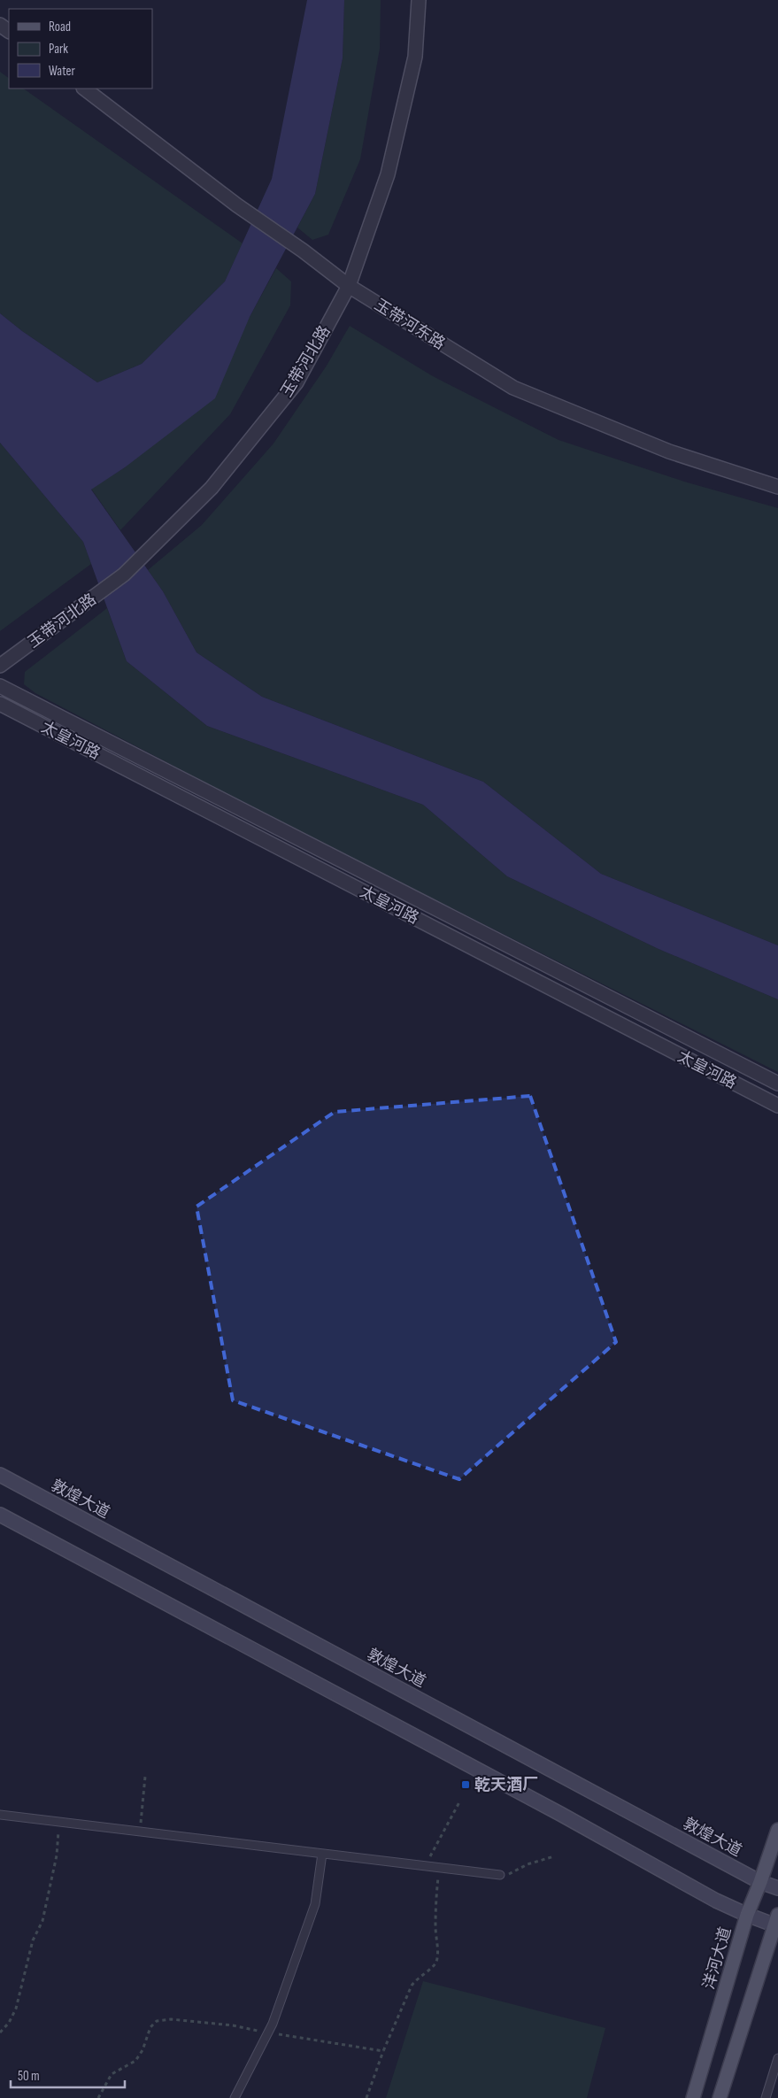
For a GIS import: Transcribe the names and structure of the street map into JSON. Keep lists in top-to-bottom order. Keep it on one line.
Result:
{"streets":{"main road":["敦煌大道","洋河大道"],"street":["玉带河东路","玉带河北路","太皇河路"]},"crossings":[["玉带河东路","玉带河北路"],["敦煌大道","洋河大道"]],"places":{"transit":["乾天酒厂"]},"legend":["Road","Park","Water"],"scale_bar":"50 m"}
